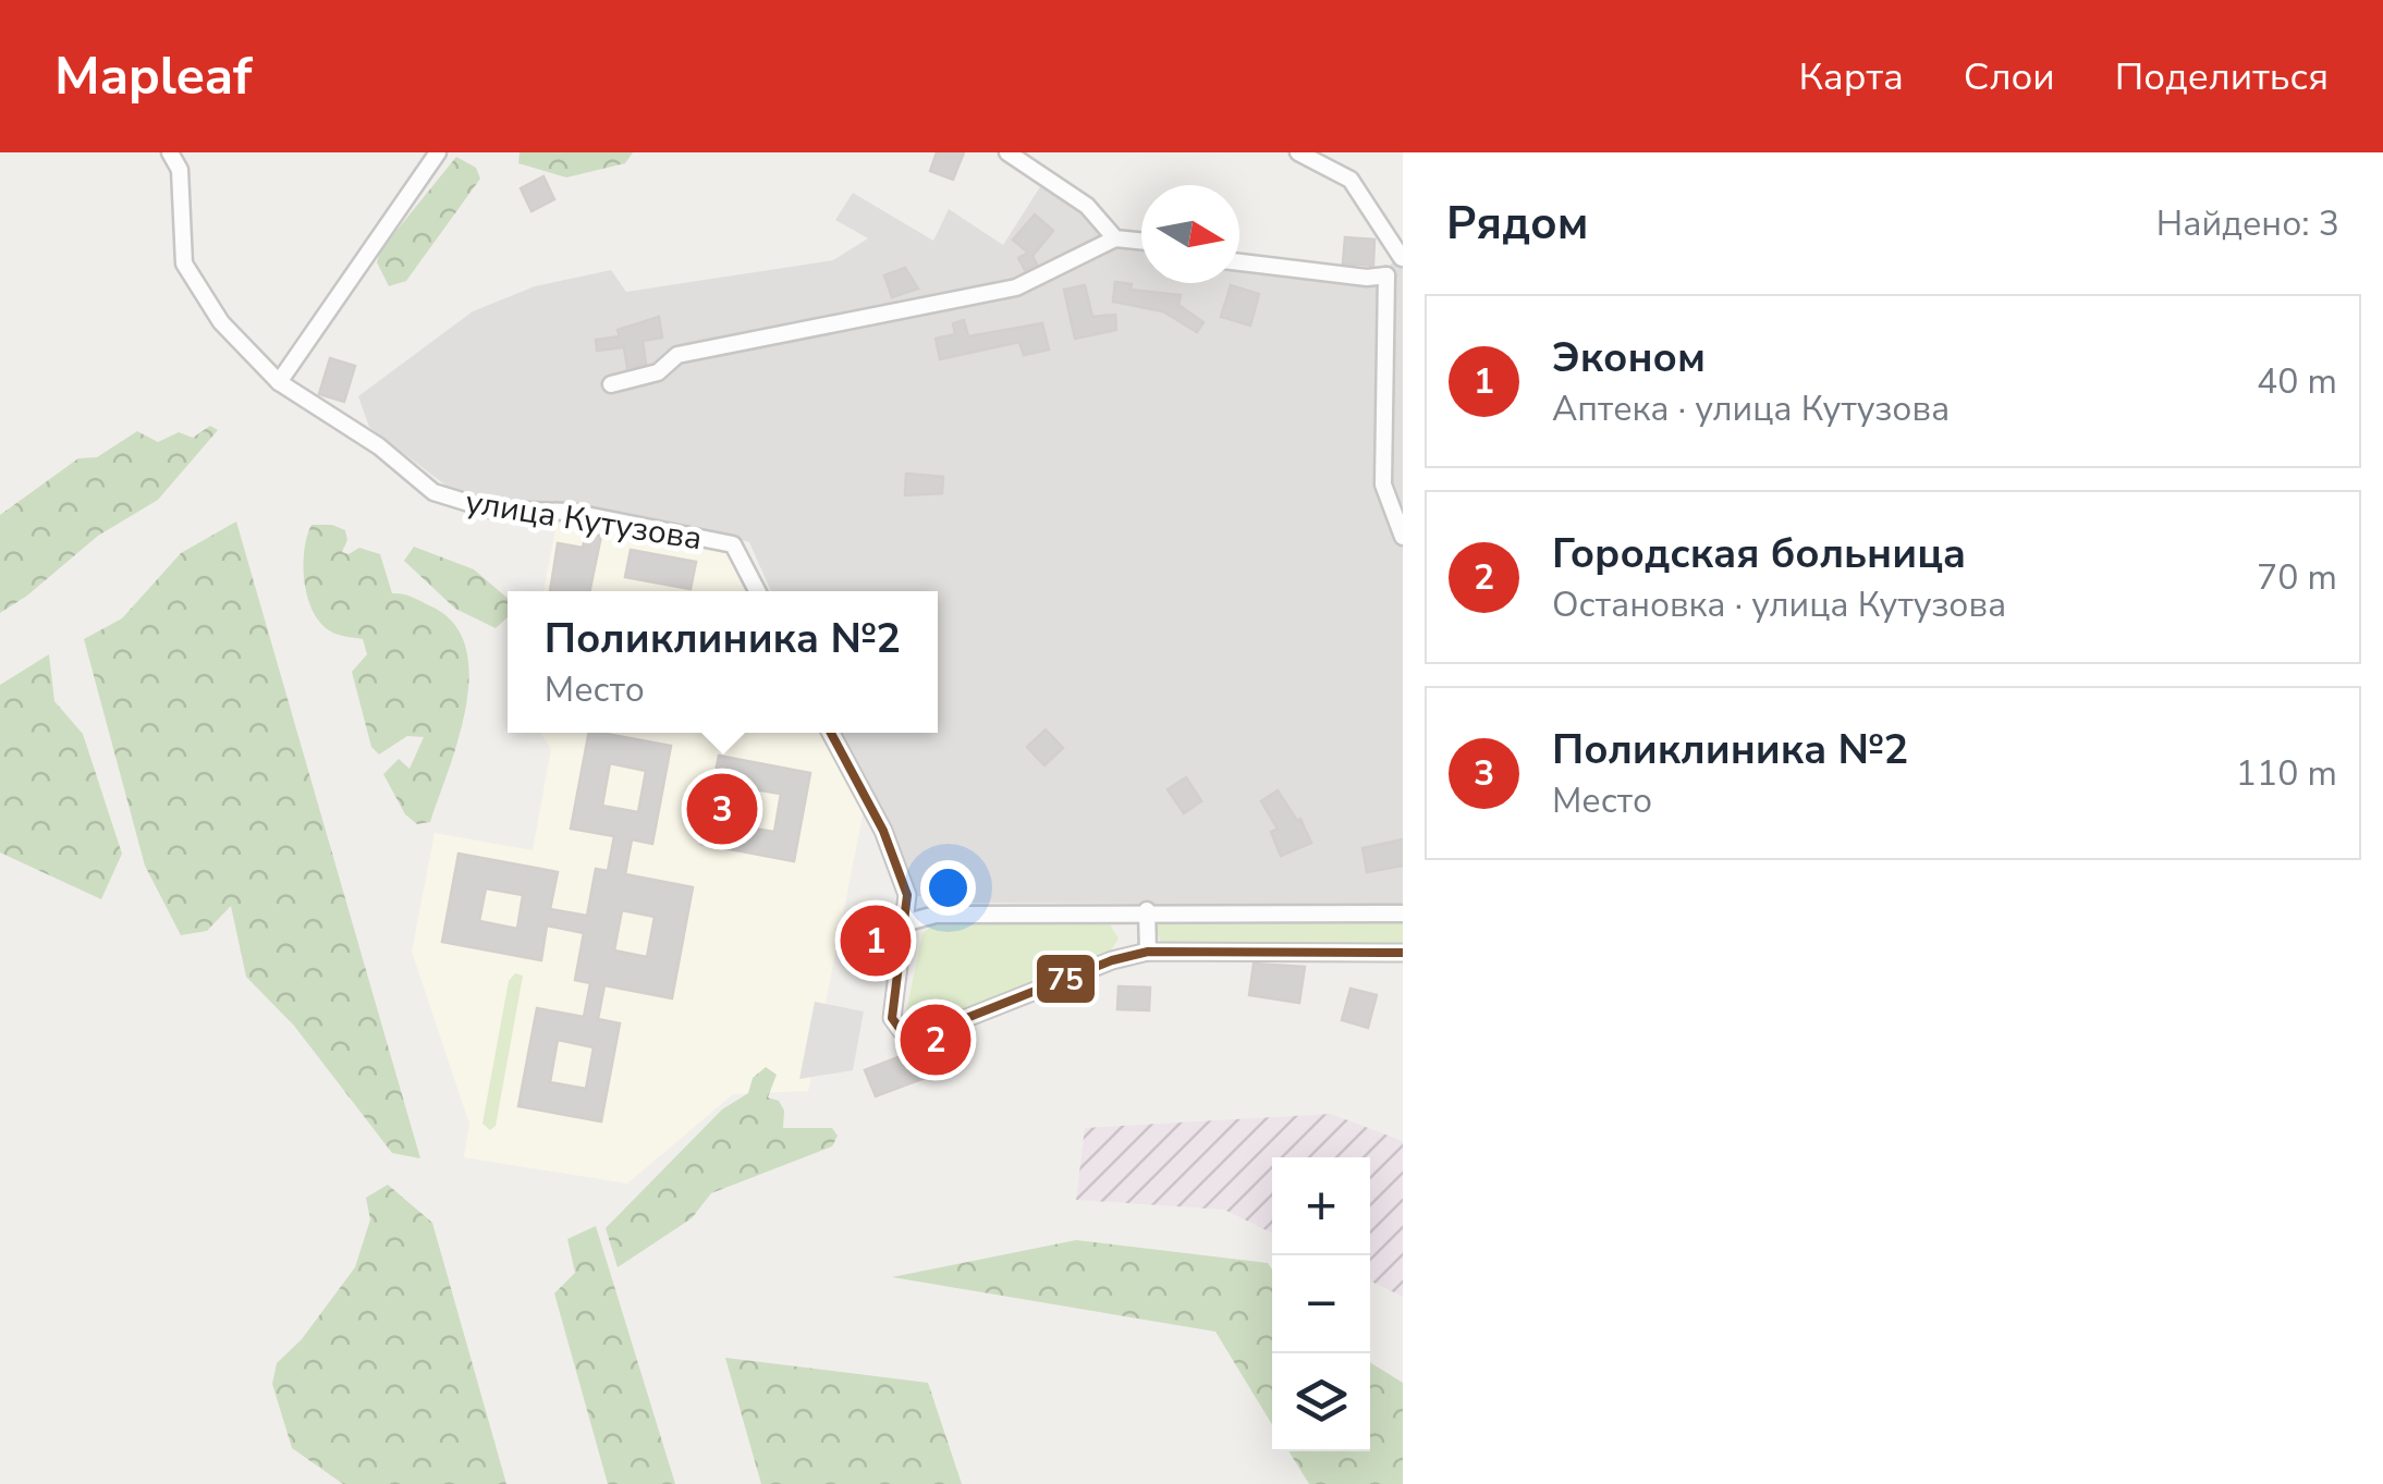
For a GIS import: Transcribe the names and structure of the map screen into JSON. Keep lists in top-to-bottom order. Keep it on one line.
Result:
{"streets":{"street":["улица Кутузова"]},"lines":["transit line 75"],"north":"right","page":{"header":"Mapleaf","nav":["Карта","Слои","Поделиться"],"heading":["Рядом","Найдено: 3"],"list":[{"mark":"1","name":"Эконом","note":"Аптека · улица Кутузова","value":"40 m"},{"mark":"2","name":"Городская больница","note":"Остановка · улица Кутузова","value":"70 m"},{"mark":"3","name":"Поликлиника №2","note":"Место","value":"110 m"}],"popup":["Поликлиника №2","Место"],"pins":["3","1","2"],"map_buttons":["+","−"]}}
